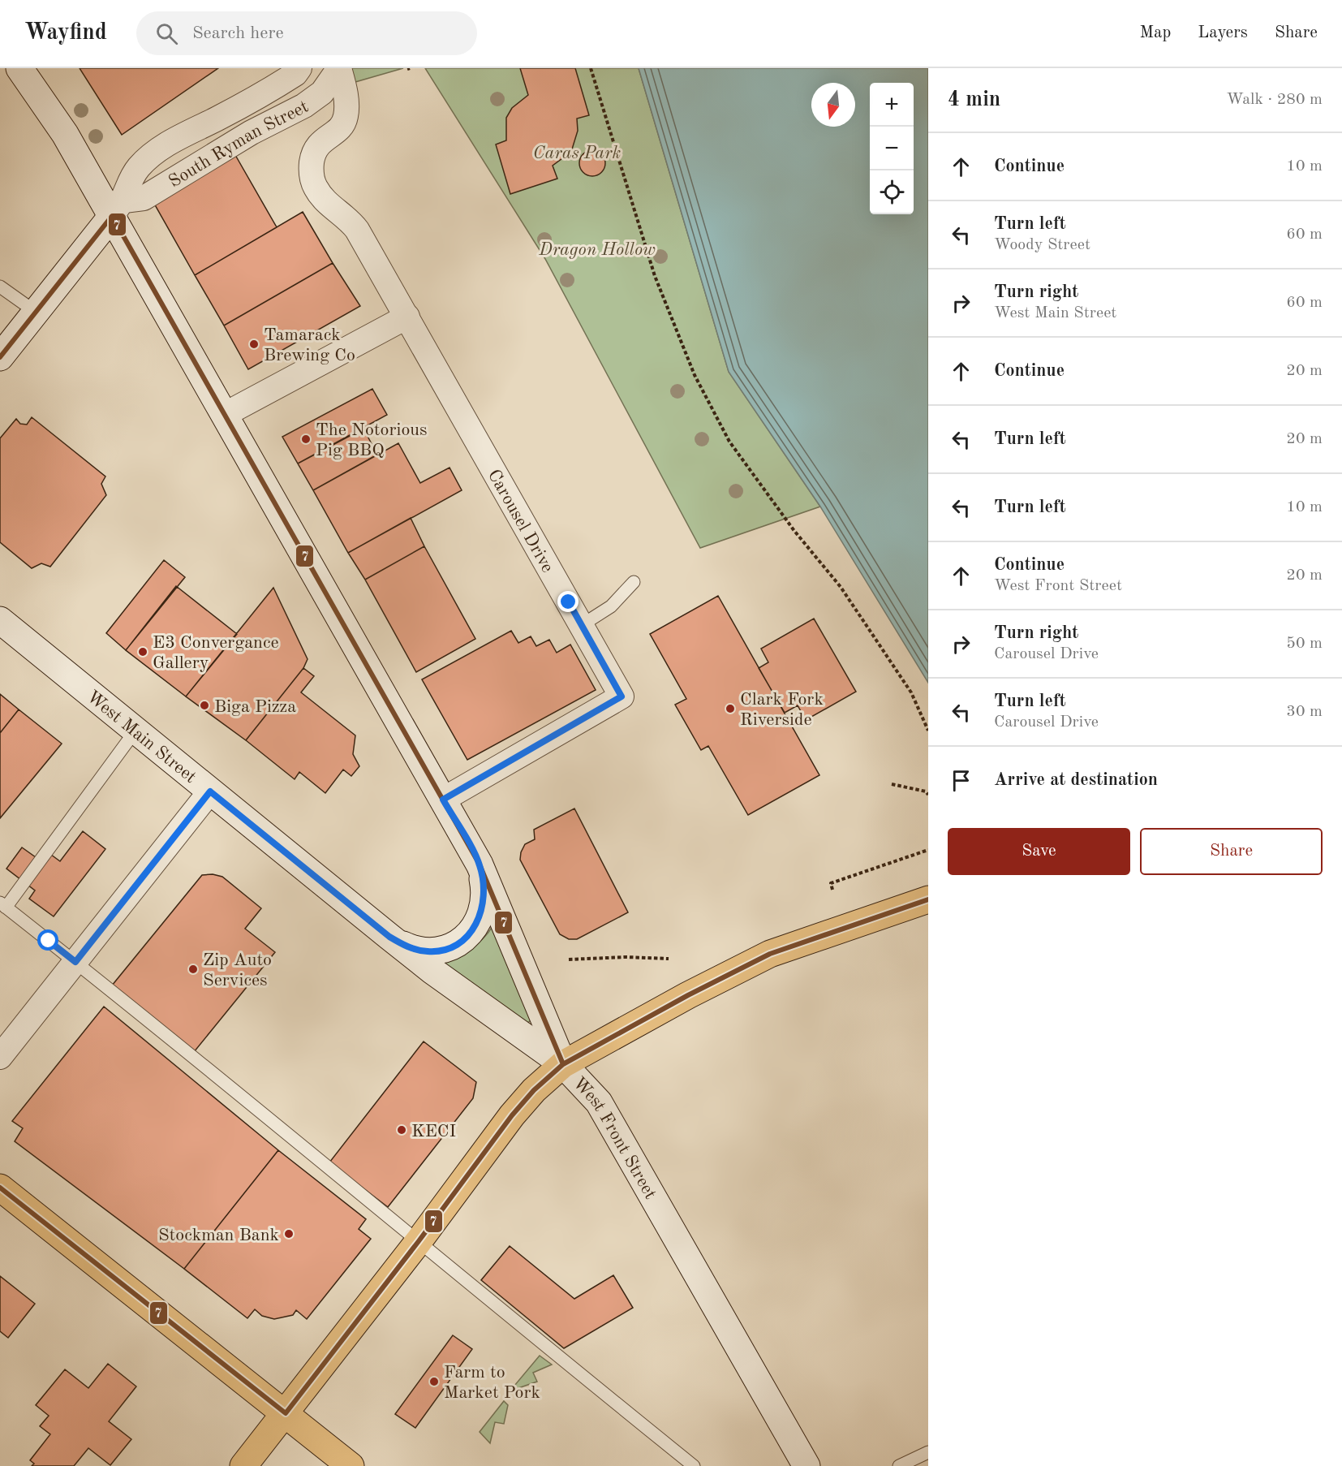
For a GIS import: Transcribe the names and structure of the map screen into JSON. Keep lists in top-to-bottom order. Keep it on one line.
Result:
{"streets":{"street":["South Ryman Street","Carousel Drive","West Main Street","West Front Street"]},"crossings":[["South Ryman Street","Carousel Drive"],["South Ryman Street","West Front Street"],["Carousel Drive","West Front Street"],["West Main Street","West Front Street"]],"parks":["Caras Park","Dragon Hollow"],"places":["Tamarack Brewing Co","The Notorious Pig BBQ","E3 Convergance Gallery","Biga Pizza","Clark Fork Riverside","Zip Auto Services","KECI","Stockman Bank","Farm to Market Pork"],"lines":["transit line 7"],"north":"bottom","page":{"header":"Wayfind","search":"Search here","nav":["Map","Layers","Share"],"heading":["4 min","Walk · 280 m"],"map_buttons":["+","−"],"list":[["Continue","10 m"],["Turn left","Woody Street","60 m"],["Turn right","West Main Street","60 m"],["Continue","20 m"],["Turn left","20 m"],["Turn left","10 m"],["Continue","West Front Street","20 m"],["Turn right","Carousel Drive","50 m"],["Turn left","Carousel Drive","30 m"],"Arrive at destination"],"buttons":["Save","Share"]}}
